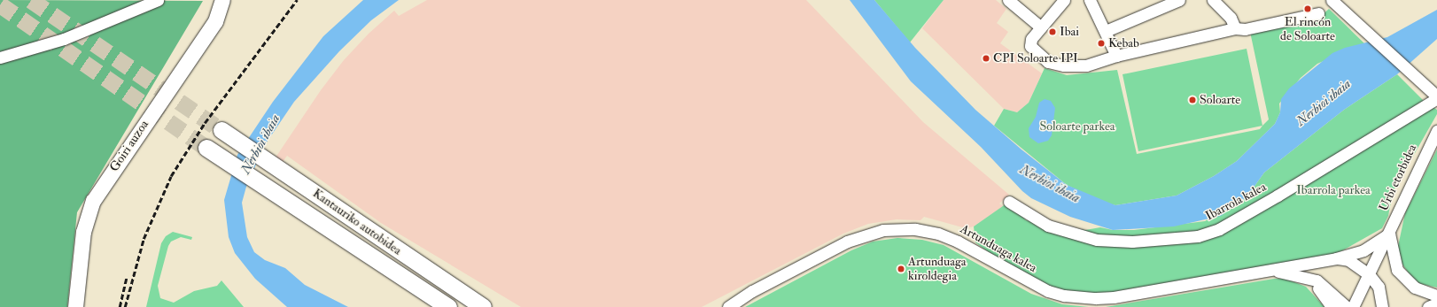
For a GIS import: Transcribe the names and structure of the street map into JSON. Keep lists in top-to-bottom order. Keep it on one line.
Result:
{"streets":{"highway":["Kantauriko autobidea"],"main road":["Goiri auzoa"],"street":["Urbi etorbidea","Ibarrola kalea","Artunduaga kalea"]},"crossings":[["Urbi etorbidea","Artunduaga kalea"]],"water":["Nerbioi ibaia"],"parks":["Soloarte parkea","Ibarrola parkea"],"places":["El rincón de Soloarte","Ibai","Kebab","CPI Soloarte IPI","Soloarte","Artunduaga kiroldegia"]}
